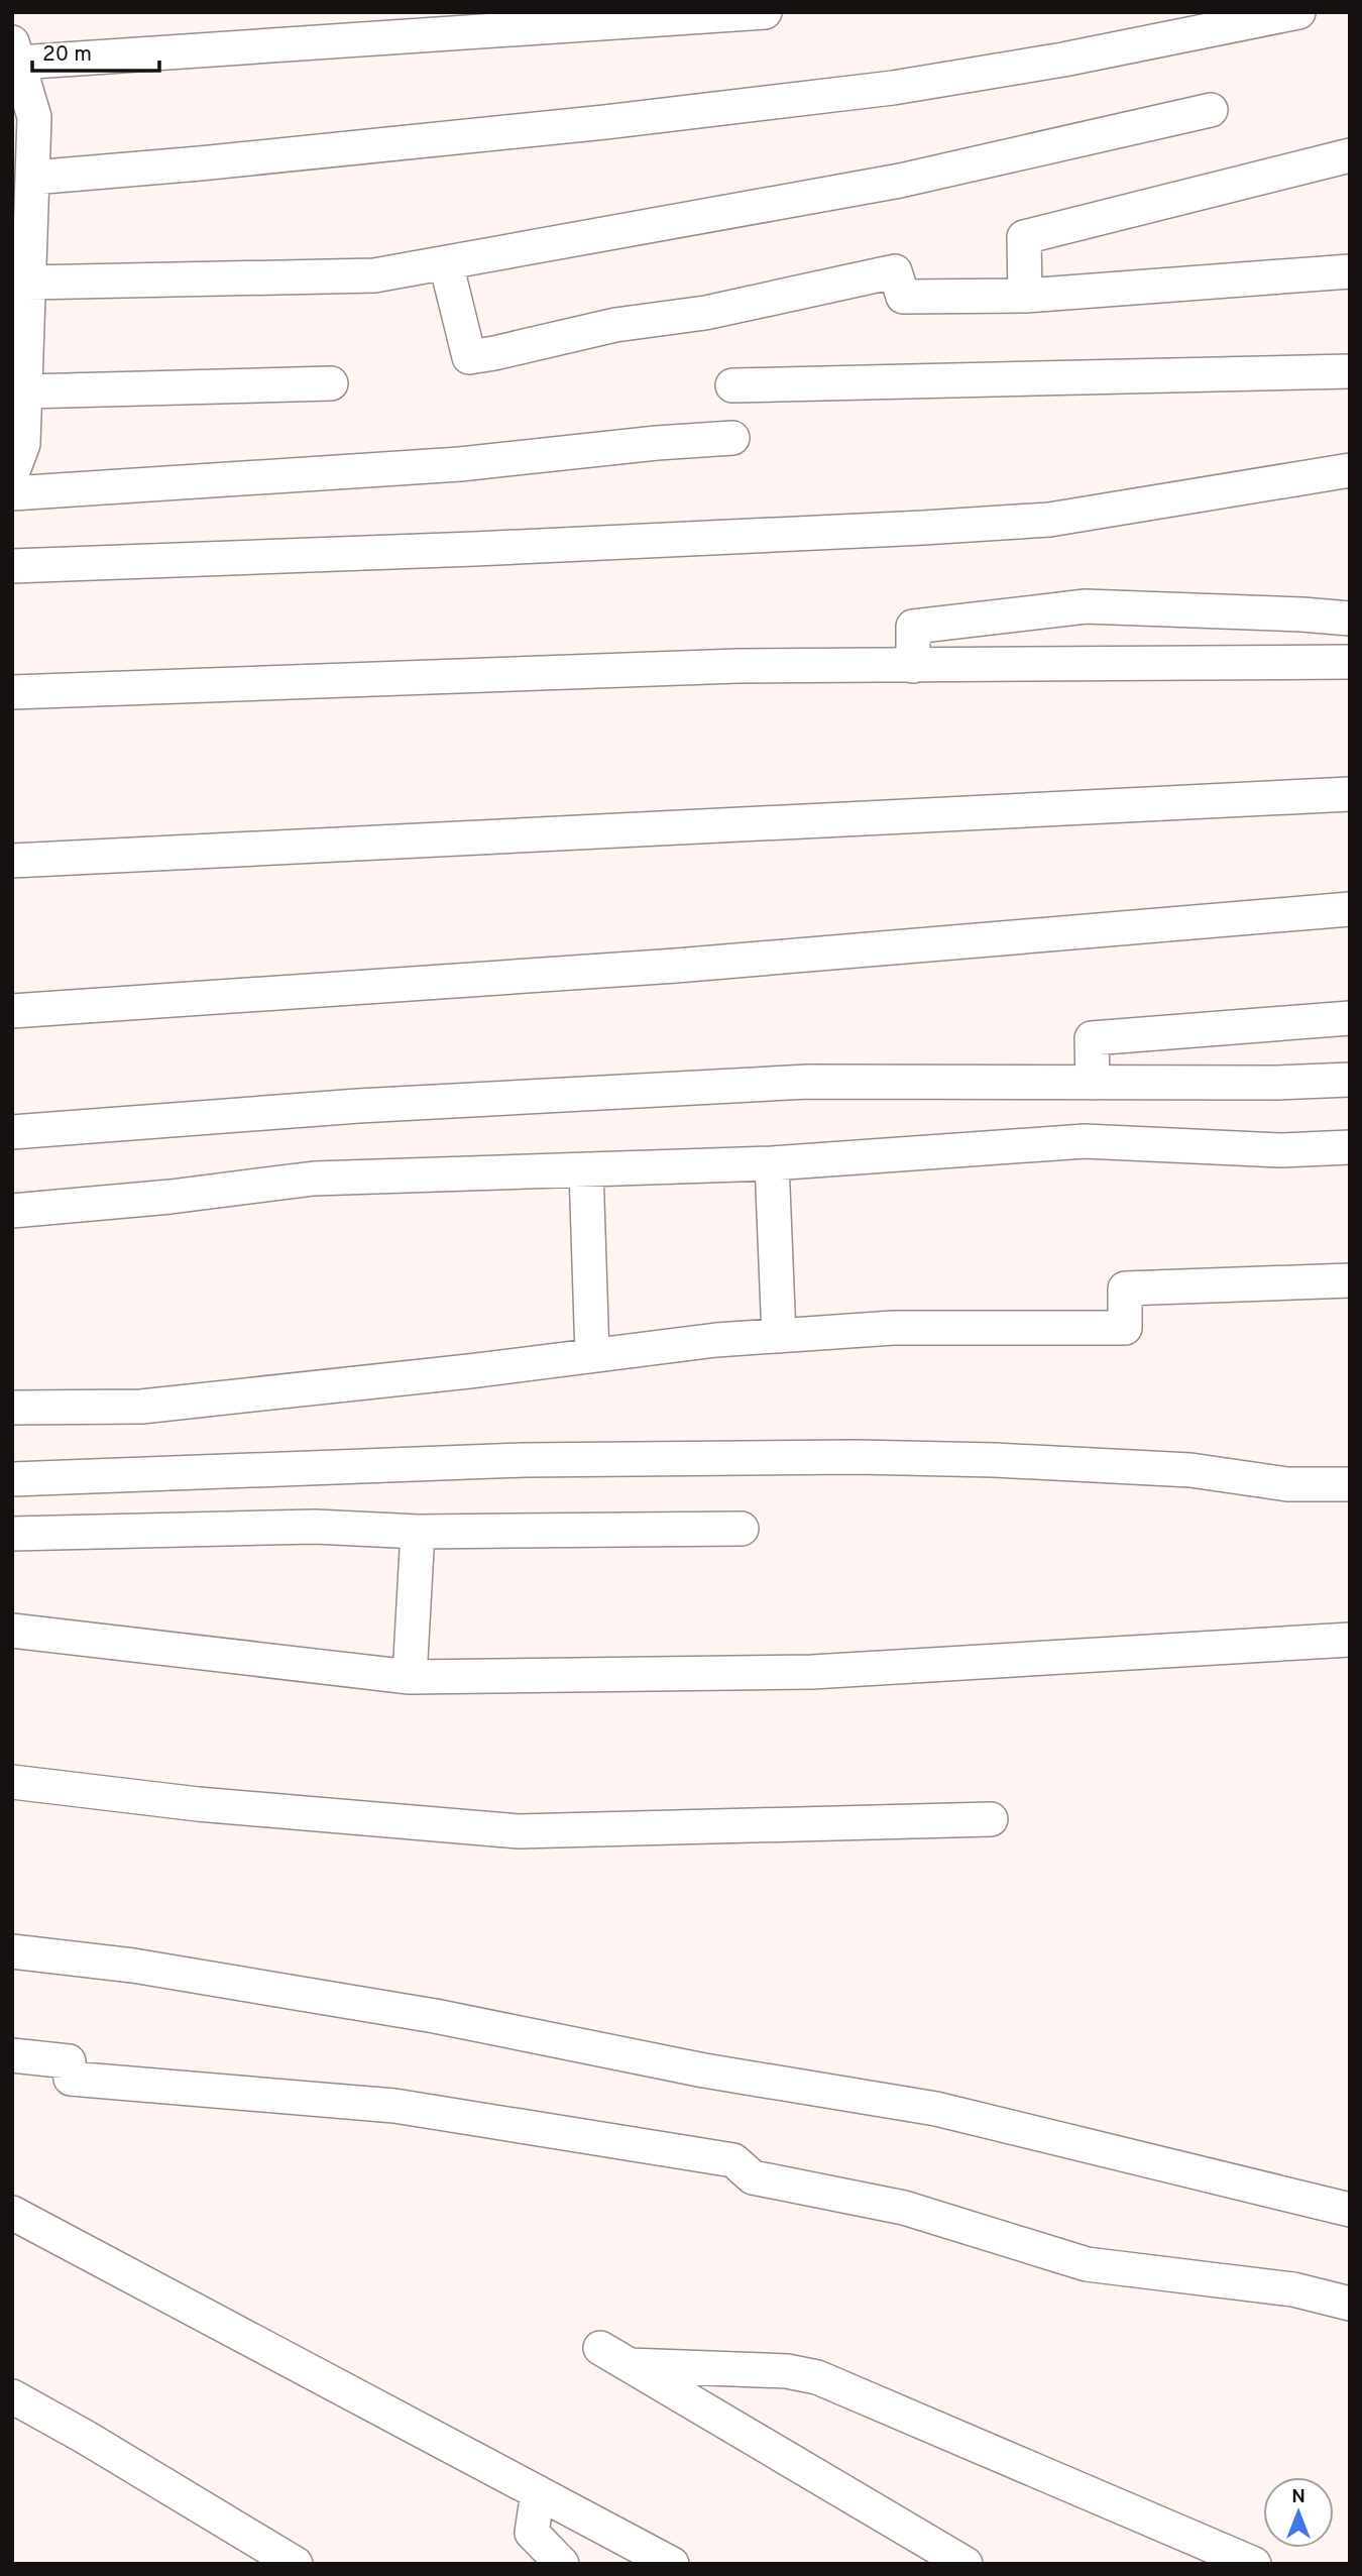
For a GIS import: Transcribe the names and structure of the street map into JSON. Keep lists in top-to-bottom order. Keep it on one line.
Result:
{"scale_bar":"20 m","north":"top"}
